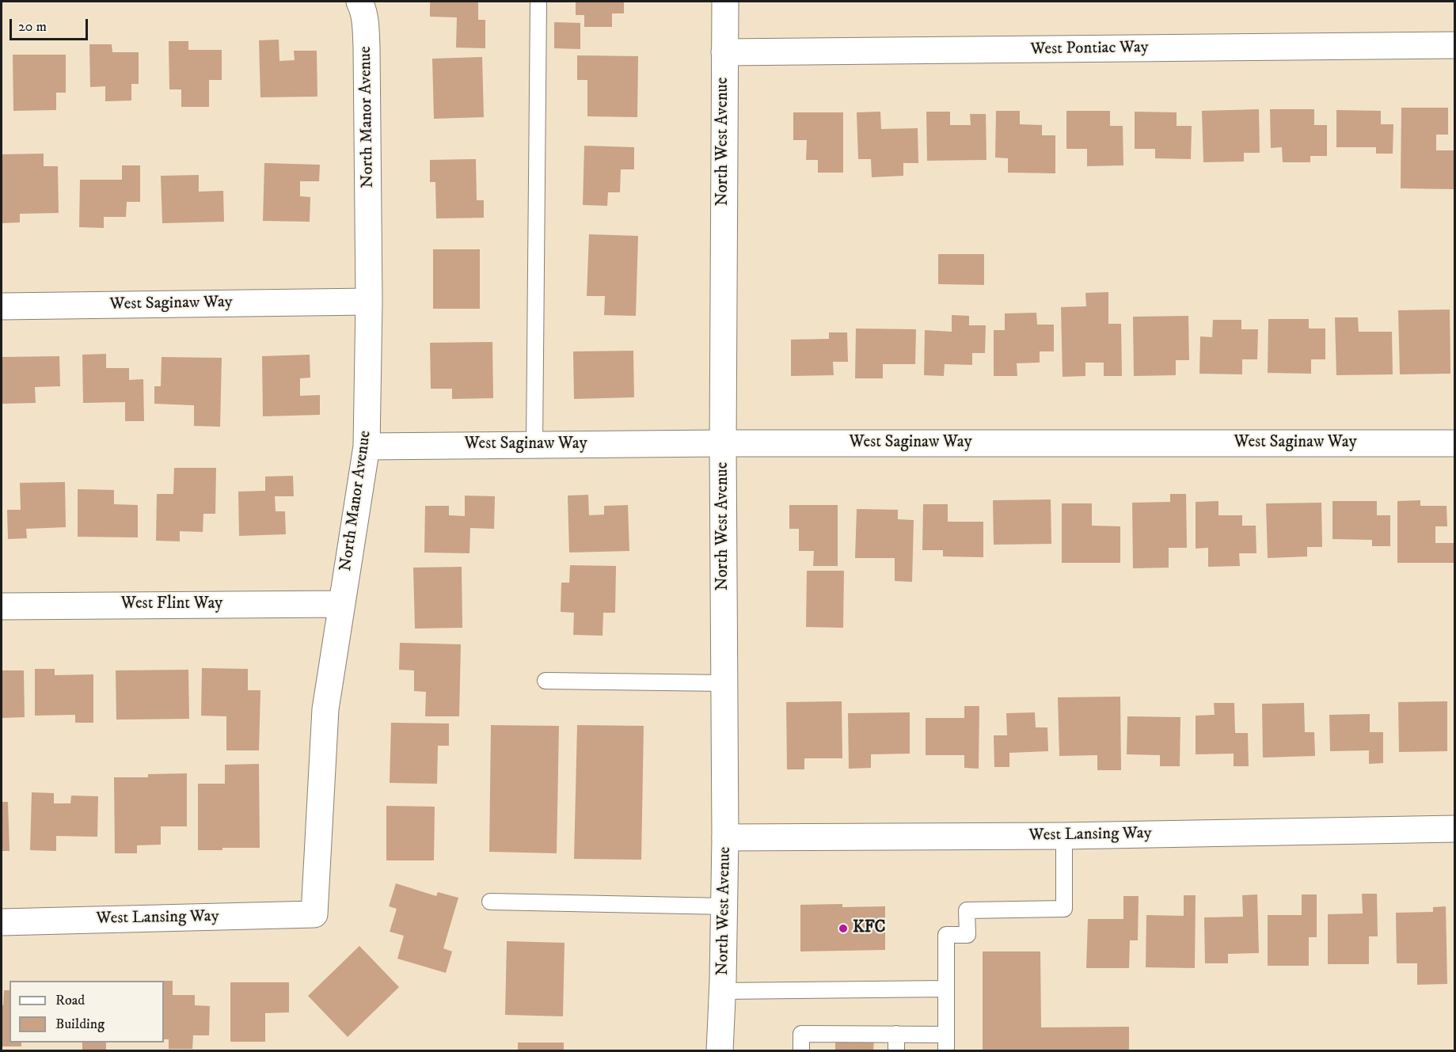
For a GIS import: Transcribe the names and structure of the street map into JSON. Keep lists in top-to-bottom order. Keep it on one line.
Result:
{"streets":{"street":["West Pontiac Way","North Manor Avenue","North West Avenue","West Saginaw Way","West Flint Way","West Lansing Way"]},"crossings":[["West Pontiac Way","North West Avenue"],["North Manor Avenue","West Saginaw Way"],["North Manor Avenue","West Flint Way"],["North Manor Avenue","West Lansing Way"],["North West Avenue","West Saginaw Way"],["North West Avenue","West Lansing Way"]],"places":["KFC"],"legend":["Road","Building"],"scale_bar":"20 m"}
